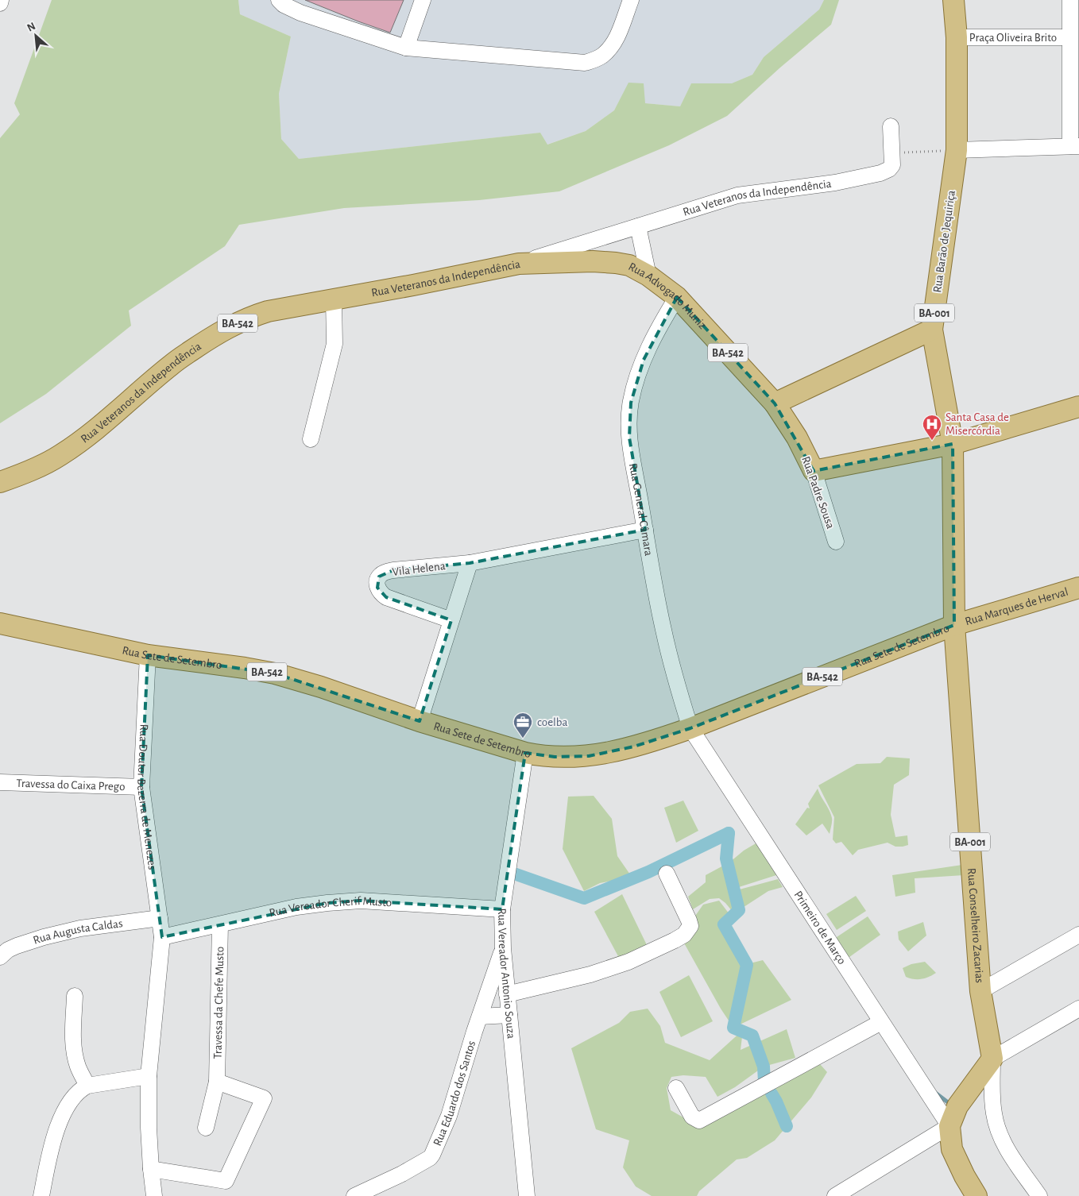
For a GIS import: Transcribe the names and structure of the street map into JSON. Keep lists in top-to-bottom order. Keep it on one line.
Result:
{"streets":{"main road":["Rua Veteranos da Independência","Rua Barão de Jequiriça","Rua Advogado Muniz","BA-001","BA-542","Rua Padre Sousa","Rua Marques de Herval","Rua Sete de Setembro","Rua Conselheiro Zacarias"],"street":["Praça Oliveira Brito","Rua General Câmara","Vila Helena","Travessa do Caixa Prego","Rua Doutor Bezerra de Menezes","Rua Vereador Cherif Musto","Primeiro de Março","Rua Augusta Caldas","Rua Vereador Antonio Souza","Travessa da Chefe Musto","Rua Eduardo dos Santos"]},"crossings":[["Praça Oliveira Brito","Rua Barão de Jequiriça"],["Rua Veteranos da Independência","Rua Advogado Muniz"],["Rua Barão de Jequiriça","Rua Marques de Herval"],["Rua Barão de Jequiriça","Rua Sete de Setembro"],["Rua Barão de Jequiriça","Rua Conselheiro Zacarias"],["Rua Advogado Muniz","Rua Padre Sousa"],["Rua Advogado Muniz","Rua General Câmara"],["BA-001","Rua Conselheiro Zacarias"],["Rua General Câmara","Rua Sete de Setembro"],["Rua General Câmara","Primeiro de Março"],["Rua Marques de Herval","Rua Sete de Setembro"],["Rua Marques de Herval","Rua Conselheiro Zacarias"],["Rua Sete de Setembro","Rua Doutor Bezerra de Menezes"],["Rua Sete de Setembro","Rua Conselheiro Zacarias"],["Rua Sete de Setembro","Primeiro de Março"],["Rua Sete de Setembro","Rua Vereador Antonio Souza"],["Travessa do Caixa Prego","Rua Doutor Bezerra de Menezes"],["Rua Doutor Bezerra de Menezes","Rua Vereador Cherif Musto"],["Rua Doutor Bezerra de Menezes","Rua Augusta Caldas"],["Rua Vereador Cherif Musto","Rua Vereador Antonio Souza"],["Rua Vereador Cherif Musto","Travessa da Chefe Musto"],["Rua Vereador Antonio Souza","Rua Eduardo dos Santos"]],"places":{"hospital":["Santa Casa de Misercórdia"],"office":["coelba"]},"north":"top left"}
